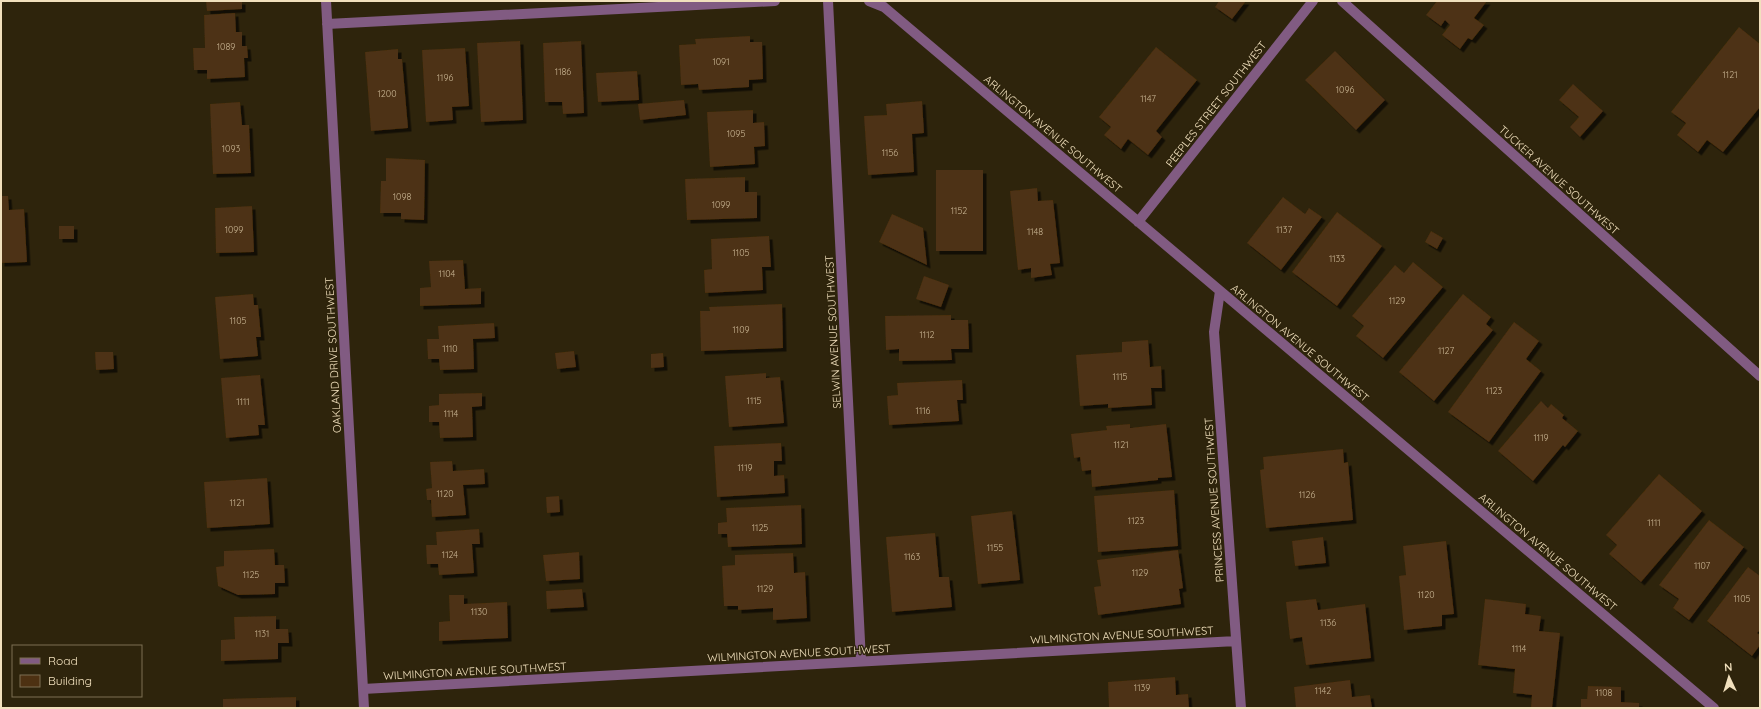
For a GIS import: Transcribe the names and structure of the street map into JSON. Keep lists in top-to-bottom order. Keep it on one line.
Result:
{"streets":{"street":["PEEPLES STREET SOUTHWEST","ARLINGTON AVENUE SOUTHWEST","TUCKER AVENUE SOUTHWEST","SELWIN AVENUE SOUTHWEST","OAKLAND DRIVE SOUTHWEST","PRINCESS AVENUE SOUTHWEST","WILMINGTON AVENUE SOUTHWEST"]},"crossings":[["PEEPLES STREET SOUTHWEST","ARLINGTON AVENUE SOUTHWEST"],["ARLINGTON AVENUE SOUTHWEST","PRINCESS AVENUE SOUTHWEST"],["SELWIN AVENUE SOUTHWEST","WILMINGTON AVENUE SOUTHWEST"],["OAKLAND DRIVE SOUTHWEST","WILMINGTON AVENUE SOUTHWEST"],["PRINCESS AVENUE SOUTHWEST","WILMINGTON AVENUE SOUTHWEST"]],"house_numbers":["1089","1091","1186","1121","1196","1096","1200","1147","1095","1093","1156","1098","1099","1152","1099","1137","1148","1105","1133","1104","1129","1105","1109","1112","1110","1127","1115","1123","1115","1111","1116","1114","1119","1121","1119","1120","1126","1121","1123","1111","1125","1155","1124","1163","1107","1129","1125","1129","1120","1105","1130","1136","1131","1114","1139","1142","1108"],"legend":["Road","Building"],"north":"top"}
